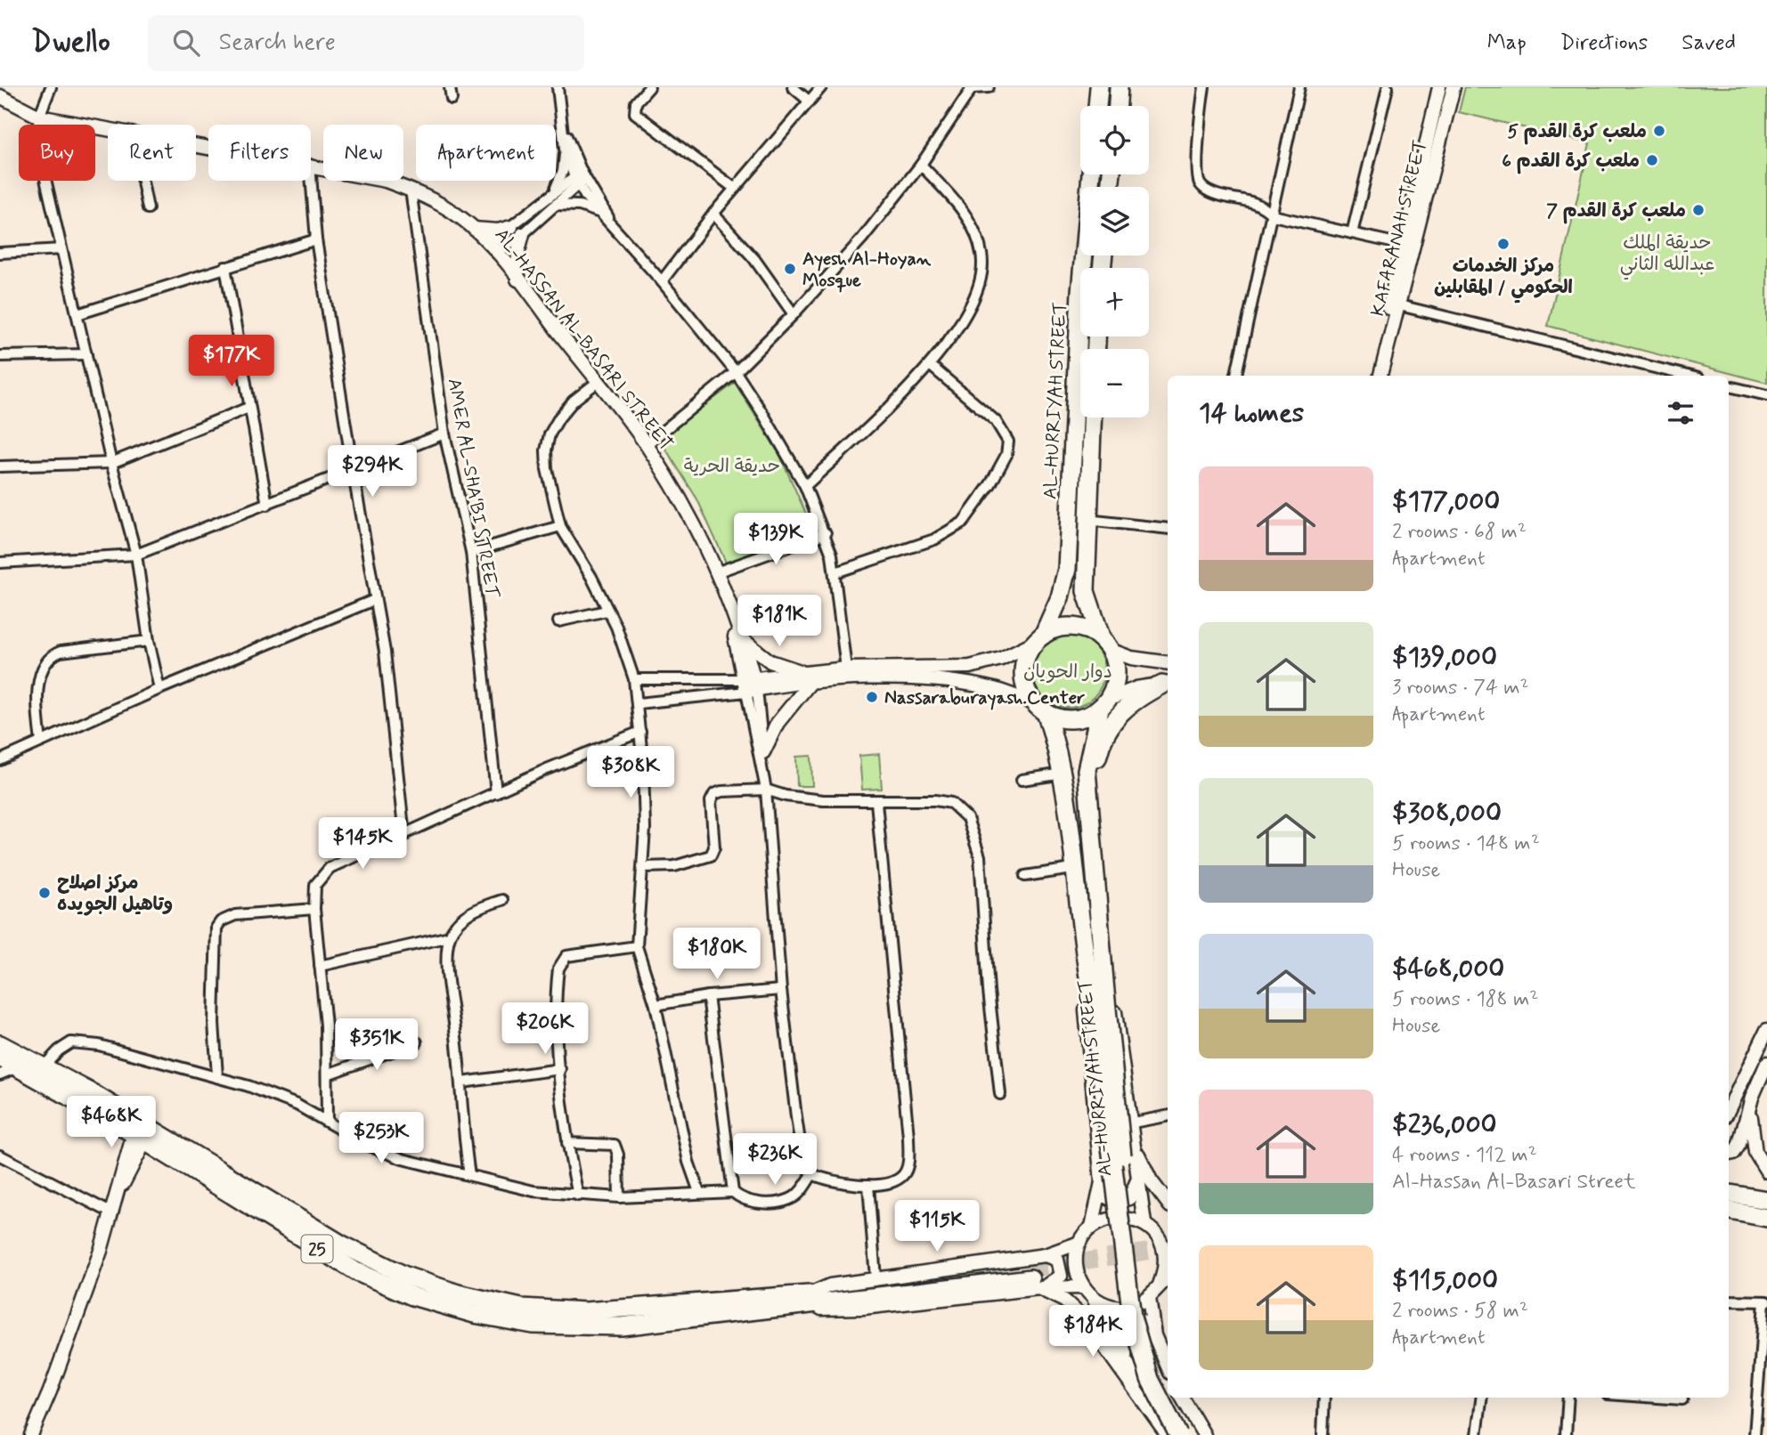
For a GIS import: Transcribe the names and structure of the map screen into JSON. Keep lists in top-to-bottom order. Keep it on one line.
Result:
{"streets":{"highway":["AL-HURRIYAH STREET","25"],"street":["KAFARANAH STREET","AL-HASSAN AL-BASARI STREET","AMER AL-SHA‘BI STREET"]},"crossings":[["AL-HASSAN AL-BASARI STREET","AMER AL-SHA‘BI STREET"]],"parks":["حديقة الملك عبدالله الثاني","حديقة الحرية","دوار الحويان"],"places":["ملعب كرة القدم 5","ملعب كرة القدم 6","ملعب كرة القدم 7","مركز الخدمات الحكومي / المقابلين","Ayesh Al-Hoyan Mosque","Nassaraburayash.Center","مركز اصلاح وتاهيل الجويده"],"page":{"header":"Dwello","search":"Search here","nav":["Map","Directions","Saved"],"map_buttons":["+","−"],"chip":["Buy","Rent","Filters","New","Apartment"],"price":["$177K","$294K","$139K","$181K","$308K","$145K","$180K","$206K","$351K","$468K","$253K","$236K","$115K","$184K"],"heading":"14 homes","list":[{"name":"$177,000","note":"2 rooms · 68 m² · Apartment"},{"name":"$139,000","note":"3 rooms · 74 m² · Apartment"},{"name":"$308,000","note":"5 rooms · 148 m² · House"},{"name":"$468,000","note":"5 rooms · 188 m² · House"},{"name":"$236,000","note":"4 rooms · 112 m² · Al-Hassan Al-Basari Street"},{"name":"$115,000","note":"2 rooms · 58 m² · Apartment"}]}}
